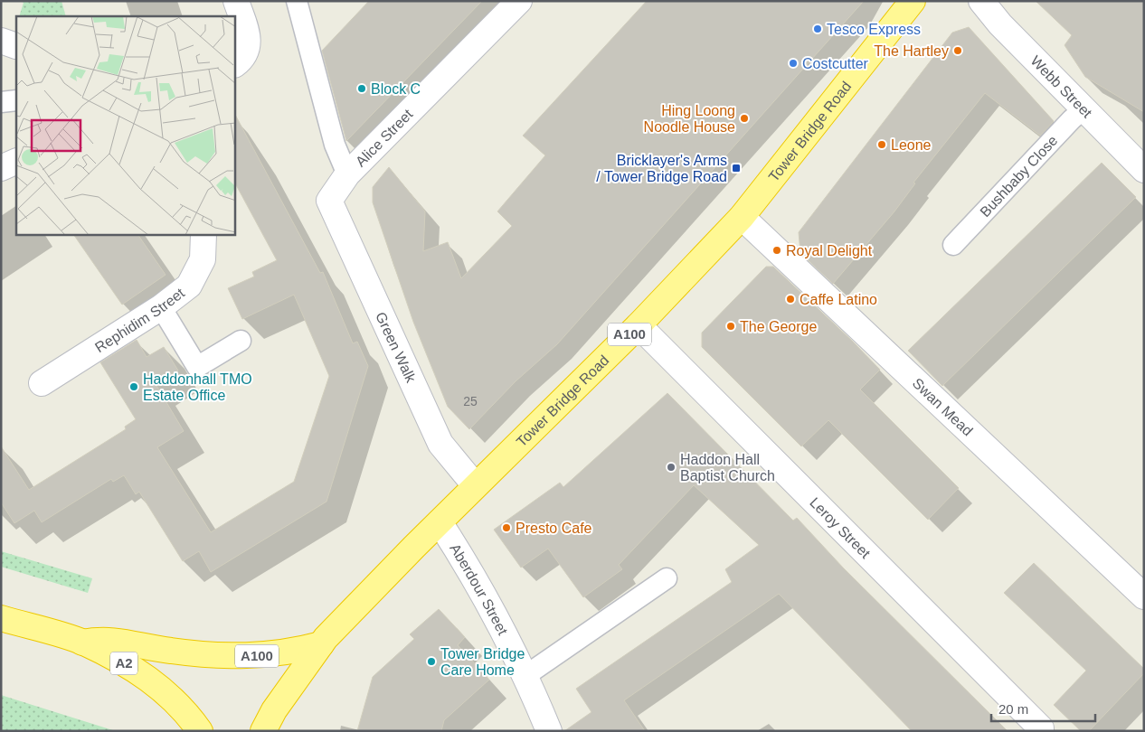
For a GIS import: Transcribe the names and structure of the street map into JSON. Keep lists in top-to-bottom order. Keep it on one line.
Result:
{"streets":{"highway":["Tower Bridge Road","A100","A2"],"street":["Webb Street","Alice Street","Rephidim Street","Green Walk","Swan Mead","Leroy Street","Aberdour Street"],"lane":["Bushbaby Close"]},"crossings":[["Webb Street","Bushbaby Close"],["Tower Bridge Road","A100"],["Tower Bridge Road","Green Walk"],["Tower Bridge Road","Swan Mead"],["Tower Bridge Road","Leroy Street"],["Tower Bridge Road","Aberdour Street"],["Alice Street","Green Walk"],["A100","A2"]],"places":{"other":["Tesco Express","The Hartley","Costcutter","Block C","Hing Loong Noodle House","Leone","Royal Delight","Caffe Latino","The George","Haddonhall TMO Estate Office","Haddon Hall Baptist Church","Presto Cafe","Tower Bridge Care Home"],"transit":["Bricklayer's Arms / Tower Bridge Road"]},"house_numbers":["25"],"scale_bar":"20 m"}
